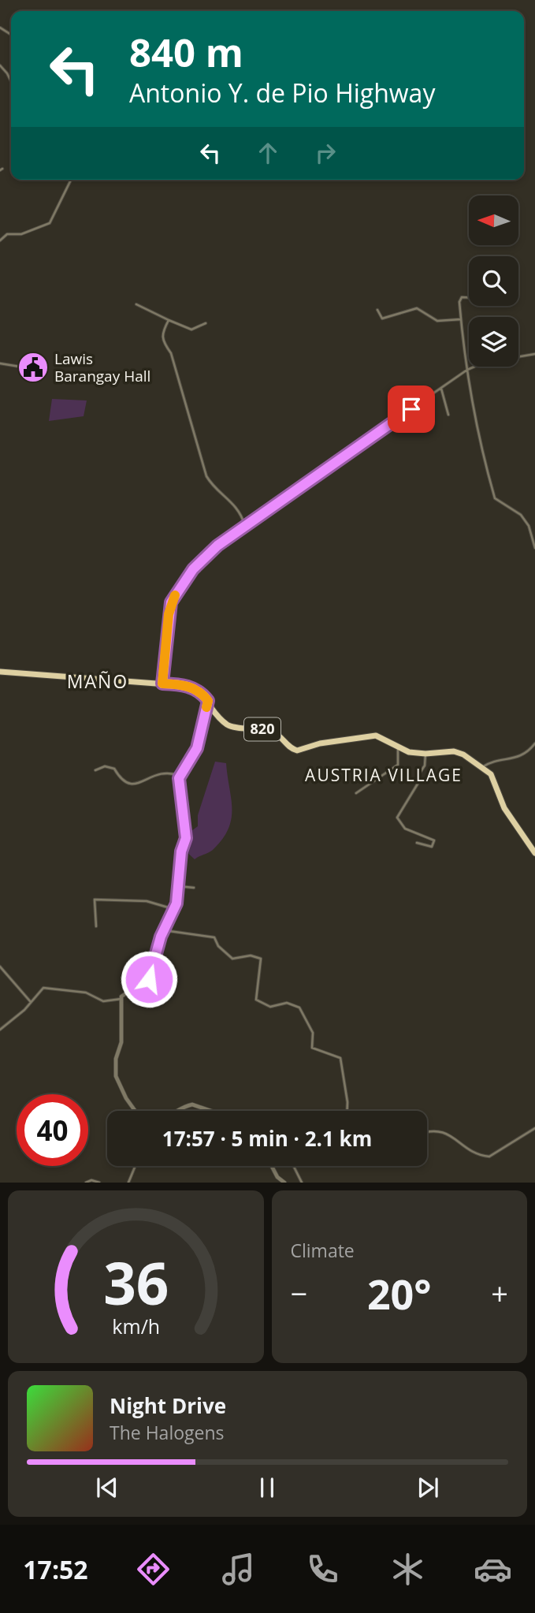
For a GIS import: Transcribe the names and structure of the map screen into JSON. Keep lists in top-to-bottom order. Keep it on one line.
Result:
{"streets":{"highway":["820"]},"districts":["MAÑO","AUSTRIA VILLAGE"],"places":{"public building":["Lawis Barangay Hall"]},"north":"left","page":{"turn":["840 m","Antonio Y. de Pio Highway"],"limit":"40","trip":"17:57 · 5 min · 2.1 km","tile":"Climate","heat":["−","20°","+"],"song":["Night Drive","The Halogens"],"tabs":"17:52","gauge":["36","km/h"]}}
